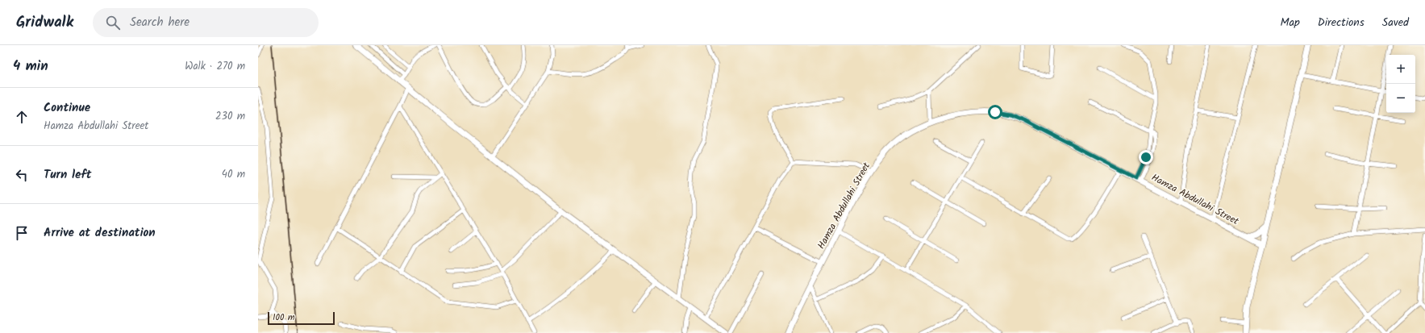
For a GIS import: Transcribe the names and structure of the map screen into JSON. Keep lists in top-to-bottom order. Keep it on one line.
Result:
{"streets":{"main road":["Hamza Abdullahi Street"]},"scale_bar":"100 m","page":{"header":"Gridwalk","search":"Search here","nav":["Map","Directions","Saved"],"heading":["4 min","Walk · 270 m"],"map_buttons":["+","−"],"list":[["Continue","Hamza Abdullahi Street","230 m"],["Turn left","40 m"],"Arrive at destination"],"scale":"100 m"}}
